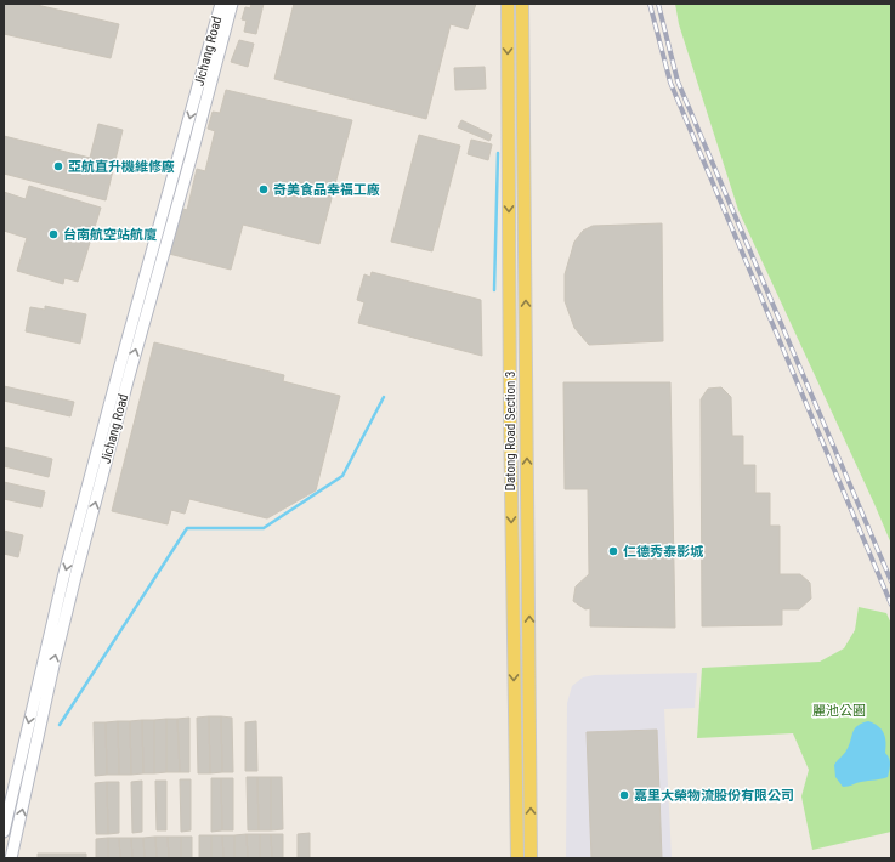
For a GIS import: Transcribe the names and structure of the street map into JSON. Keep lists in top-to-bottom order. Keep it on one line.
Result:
{"streets":{"main road":["Datong Road Section 3"],"street":["Jichang Road"]},"parks":["麗池公園"],"places":["亞航直升機維修廠","奇美食品幸福工廠","台南航空站航廈","仁德秀泰影城","嘉里大榮物流股份有限公司"]}
